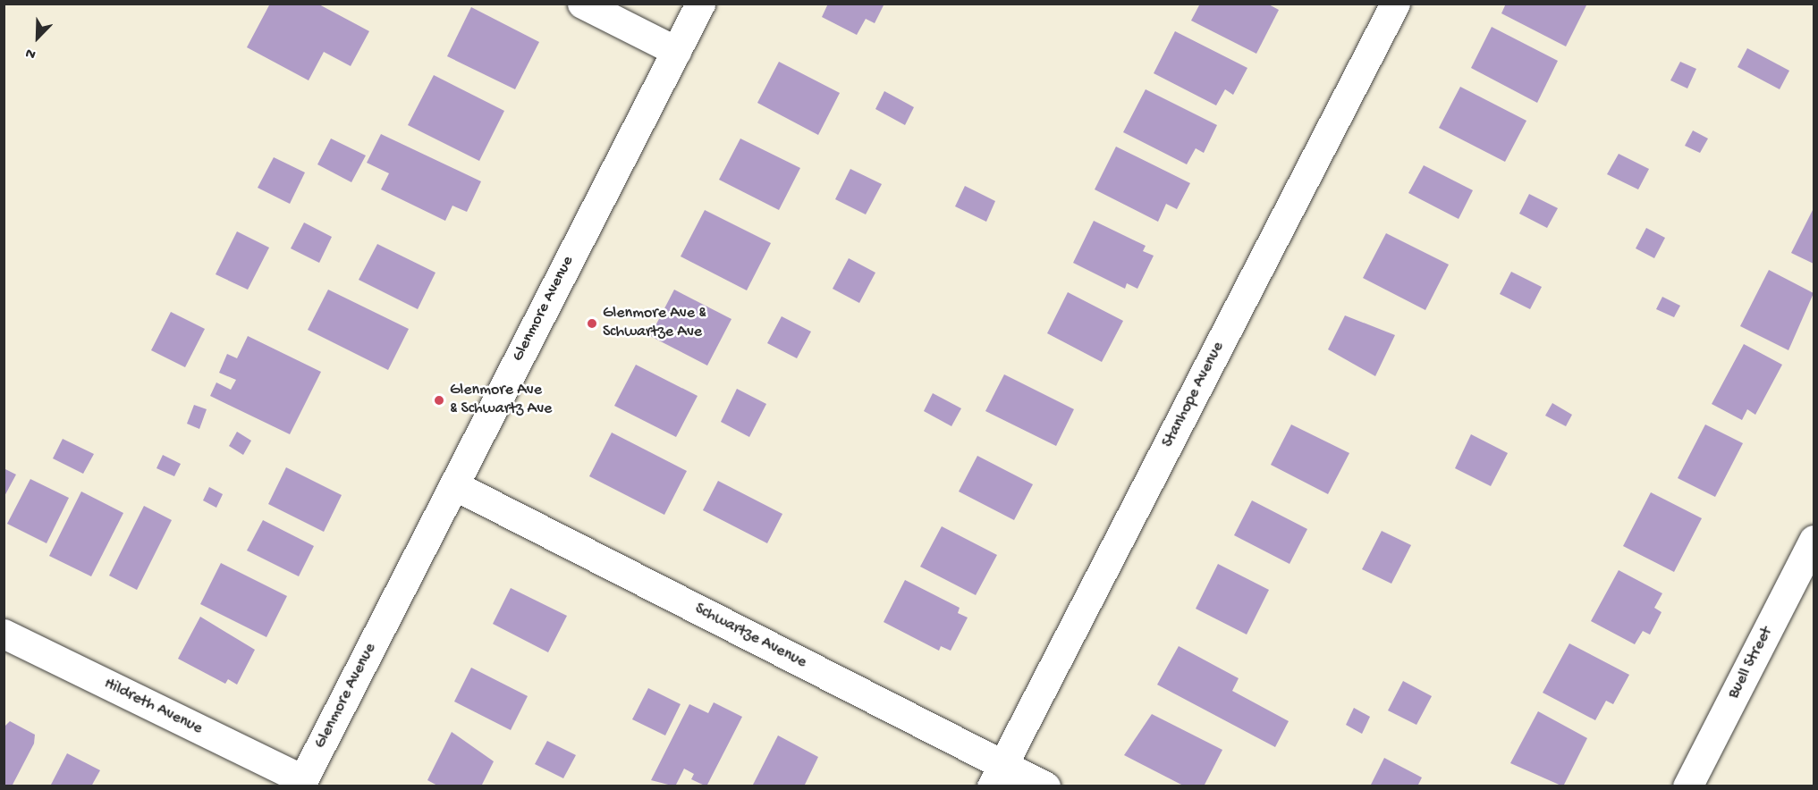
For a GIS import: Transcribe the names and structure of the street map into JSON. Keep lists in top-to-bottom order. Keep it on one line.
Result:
{"streets":{"street":["Glenmore Avenue","Stanhope Avenue","Schwartze Avenue","Buell Street","Hildreth Avenue"]},"crossings":[["Glenmore Avenue","Schwartze Avenue"],["Glenmore Avenue","Hildreth Avenue"],["Stanhope Avenue","Schwartze Avenue"]],"places":["Glenmore Ave & Schwartze Ave","Glenmore Ave & Schwartz Ave"],"north":"bottom left"}
